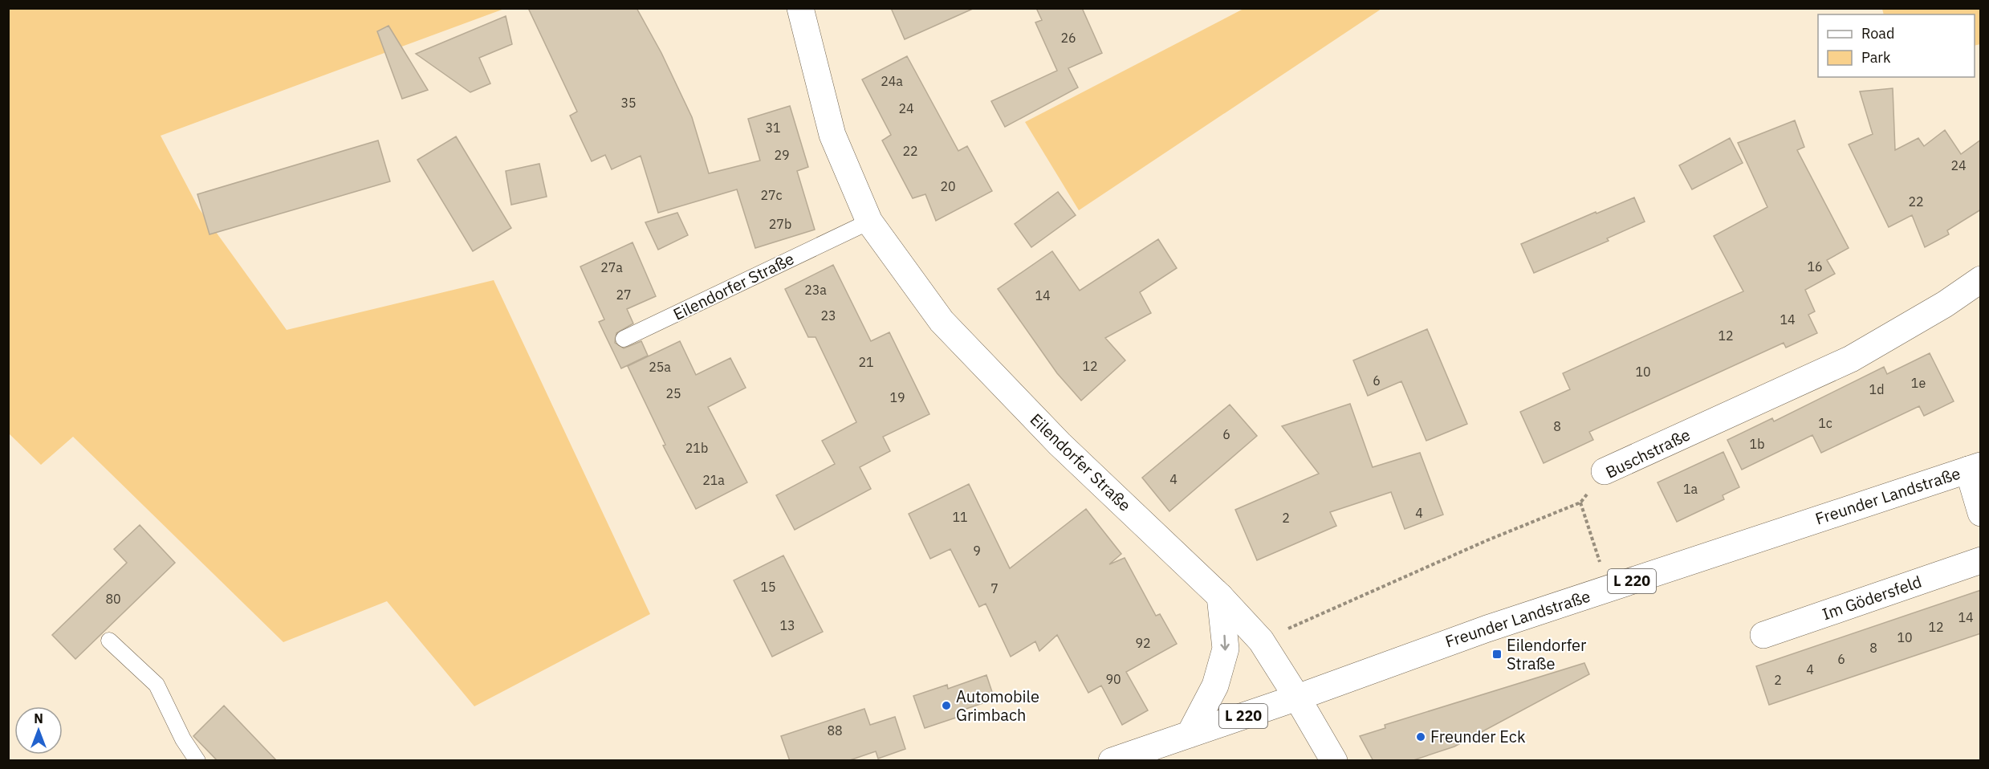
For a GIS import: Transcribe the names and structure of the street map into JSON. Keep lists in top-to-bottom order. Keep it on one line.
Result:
{"streets":{"street":["Eilendorfer Straße","Buschstraße","Freunder Landstraße","L 220","Im Gödersfeld"]},"crossings":[["Eilendorfer Straße","Freunder Landstraße"]],"places":{"transit":["Eilendorfer Straße"],"other":["Automobile Grimbach","Freunder Eck"]},"house_numbers":["26","24a","35","24","31","22","29","24","20","27c","22","27b","16","27a","23a","27","14","23","14","12","21","12","25a","10","6","1e","1d","25","19","1c","8","6","1b","21b","4","21a","1a","4","11","2","9","15","7","80","14","13","12","10","92","8","6","4","90","2","88"],"legend":["Road","Park"],"north":"top"}
